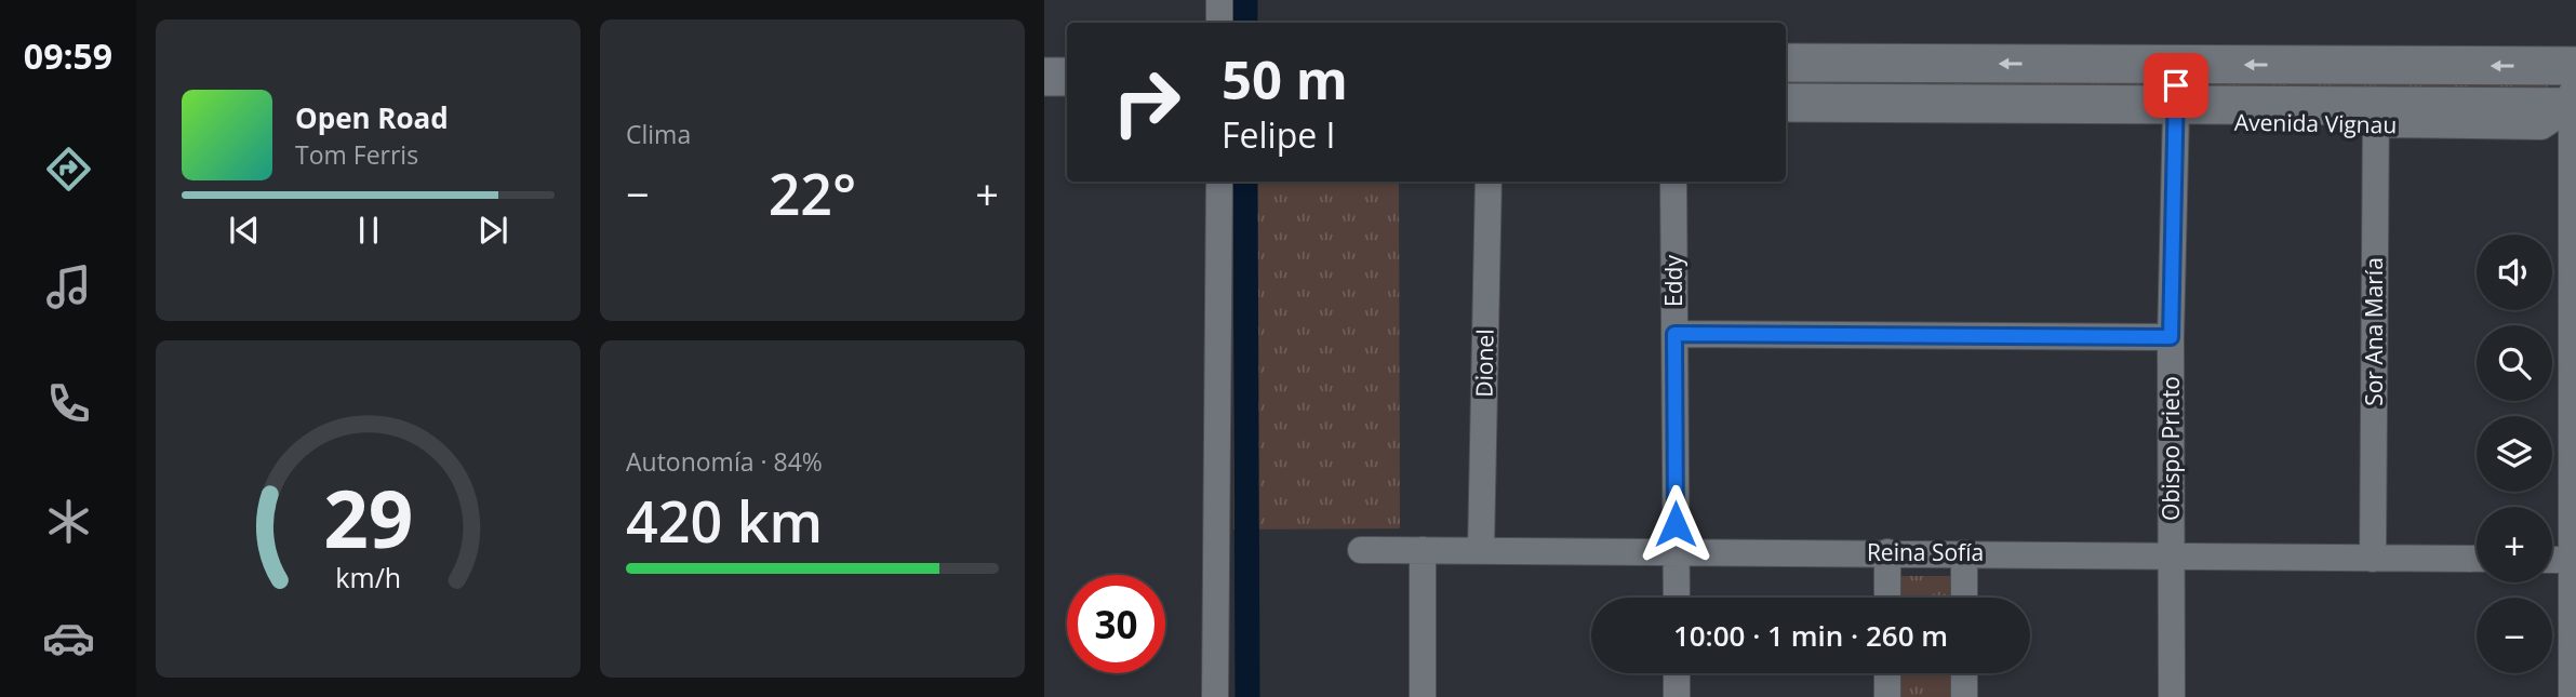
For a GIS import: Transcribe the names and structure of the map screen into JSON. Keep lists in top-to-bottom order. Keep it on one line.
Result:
{"streets":{"main road":["Avenida Vignau"],"street":["Eddy","Sor Ana María","Dionel","Obispo Prieto","Reina Sofía"]},"crossings":[["Avenida Vignau","Sor Ana María"],["Avenida Vignau","Obispo Prieto"],["Eddy","Reina Sofía"],["Sor Ana María","Reina Sofía"],["Dionel","Reina Sofía"],["Obispo Prieto","Reina Sofía"]],"page":{"tabs":"09:59","tile":["Clima",["Autonomía · 84%","420 km"]],"turn":["50 m","Felipe I"],"song":["Open Road","Tom Ferris"],"heat":["−","22°","+"],"map_buttons":["+","−"],"limit":"30","trip":"10:00 · 1 min · 260 m","gauge":["29","km/h"]}}
